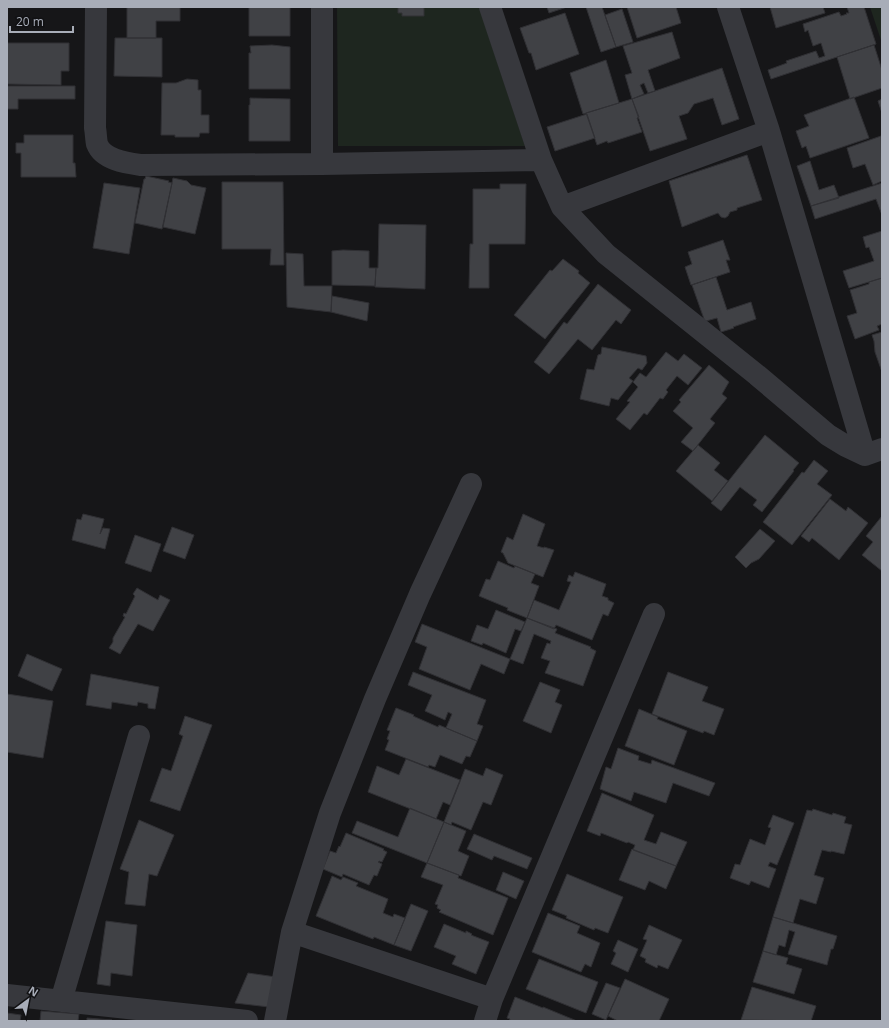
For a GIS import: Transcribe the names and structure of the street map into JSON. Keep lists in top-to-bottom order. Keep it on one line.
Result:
{"scale_bar":"20 m","north":"top right"}
